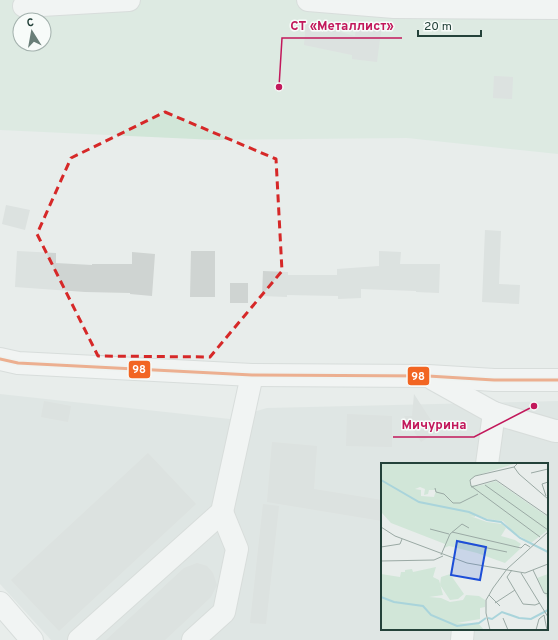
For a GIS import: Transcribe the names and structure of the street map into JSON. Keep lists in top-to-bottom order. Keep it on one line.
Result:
{"places":["СТ «Металлист»","Мичурина"],"lines":["transit line 98"],"scale_bar":"20 m","north":"top"}
